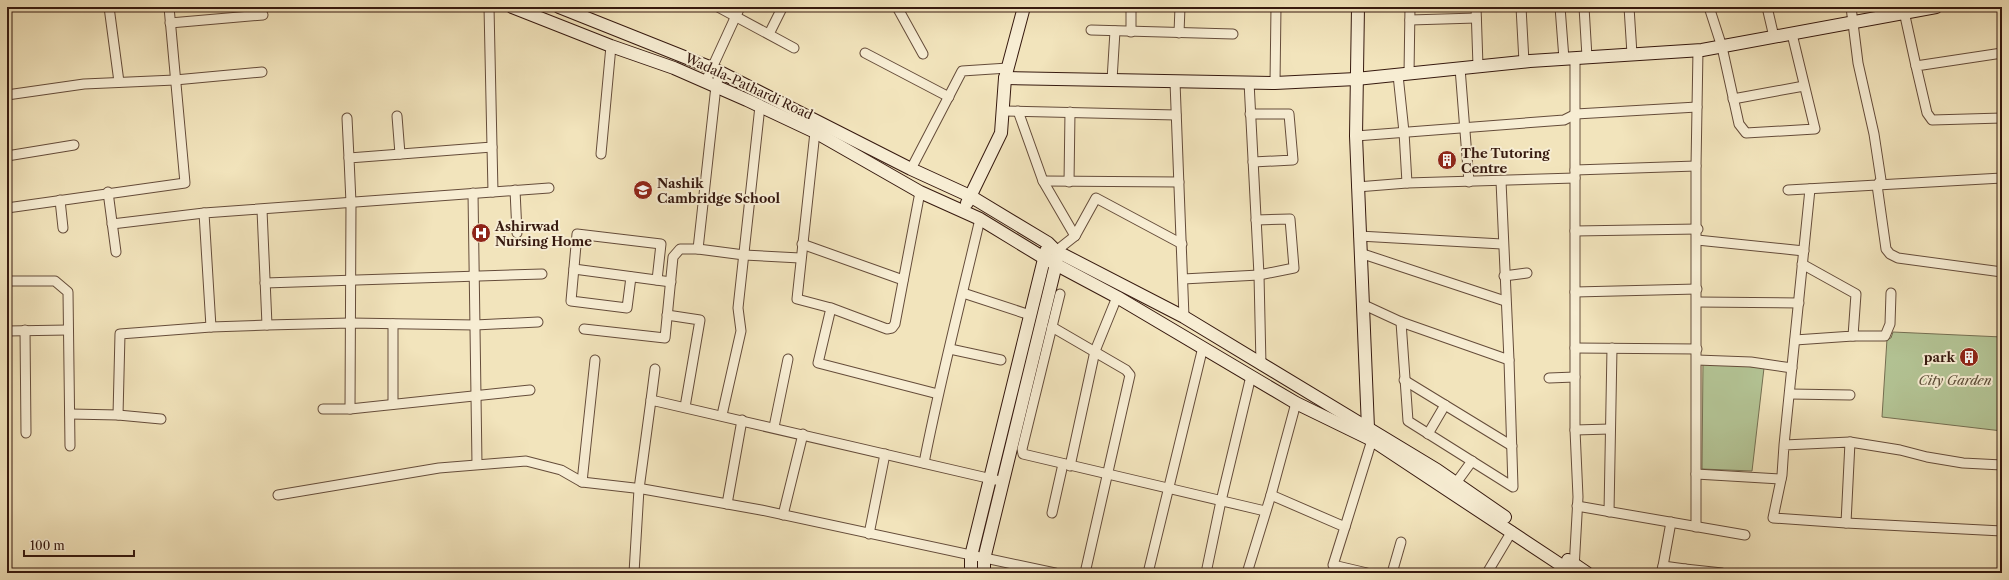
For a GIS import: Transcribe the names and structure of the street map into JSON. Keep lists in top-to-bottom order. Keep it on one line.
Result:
{"streets":{"main road":["Wadala-Pathardi Road"]},"parks":["City Garden"],"places":{"building":["The Tutoring Centre","park"],"school or university":["Nashik Cambridge School"],"hospital":["Ashirwad Nursing Home"]},"scale_bar":"100 m"}
